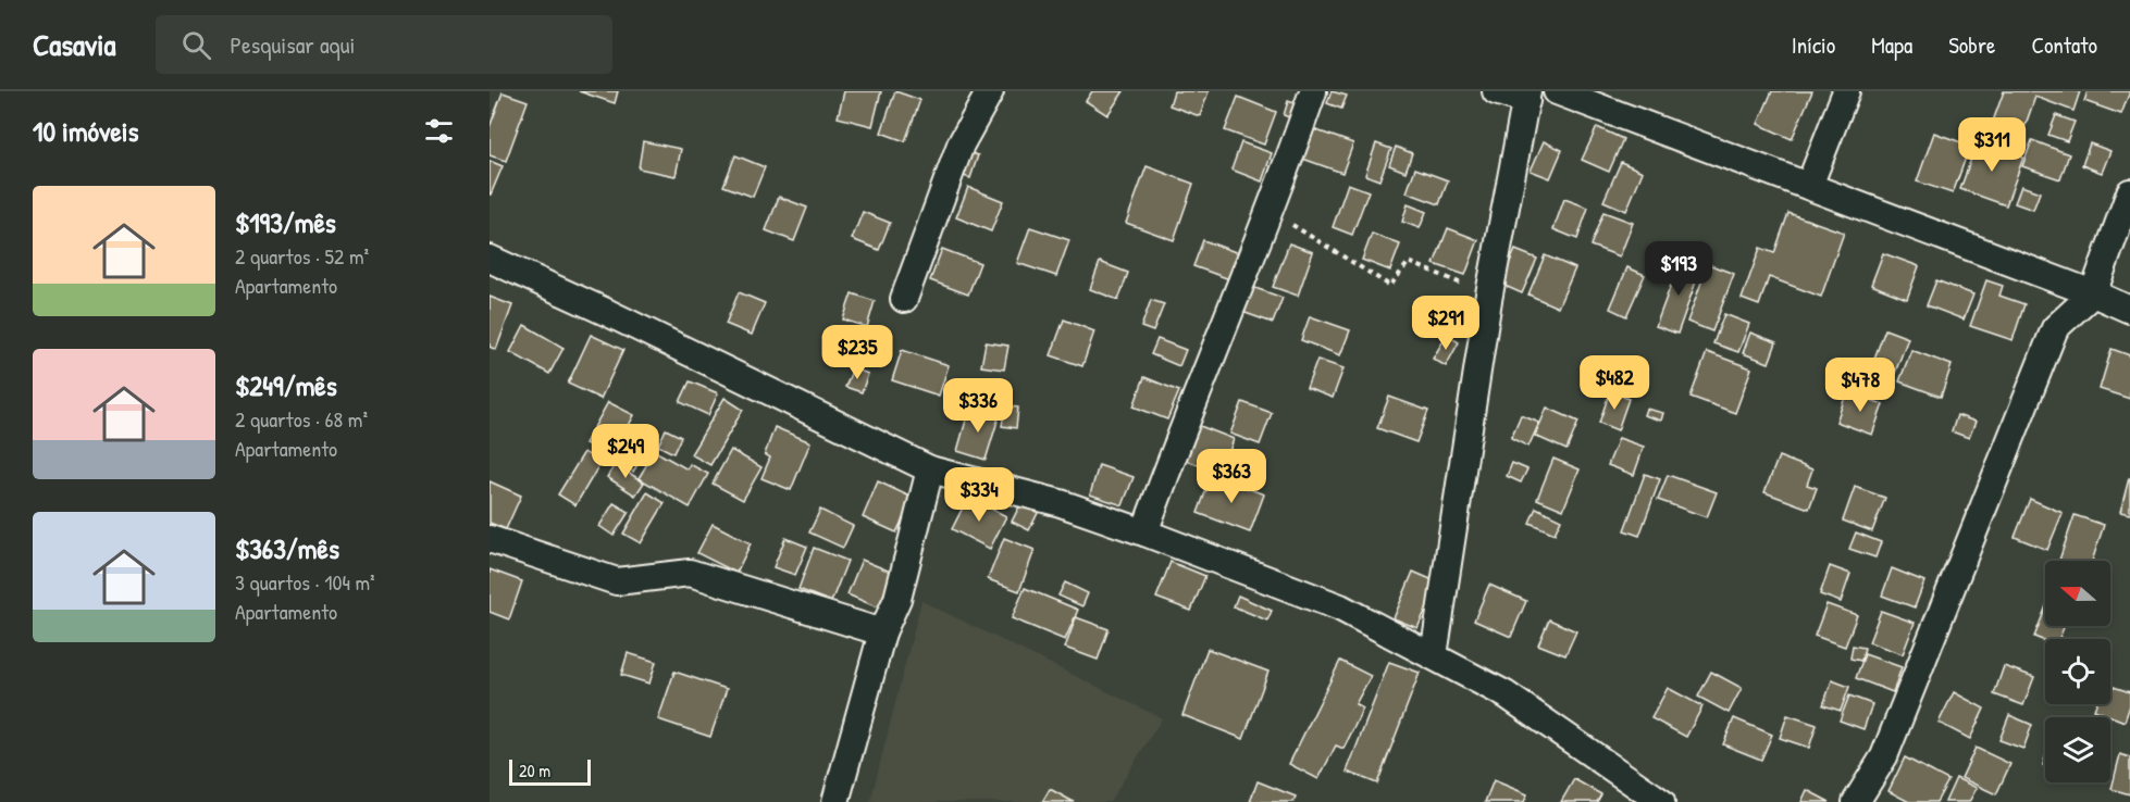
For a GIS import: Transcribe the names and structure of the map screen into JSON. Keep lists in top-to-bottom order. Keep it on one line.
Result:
{"scale_bar":"20 m","north":"left","page":{"header":"Casavia","search":"Pesquisar aqui","nav":["Início","Mapa","Sobre","Contato"],"heading":"10 imóveis","price":["$311","$193","$291","$235","$482","$478","$336","$249","$363","$334"],"list":[{"name":"$193/mês","note":"2 quartos · 52 m² · Apartamento"},{"name":"$249/mês","note":"2 quartos · 68 m² · Apartamento"},{"name":"$363/mês","note":"3 quartos · 104 m² · Apartamento"}],"scale":"20 m"}}
